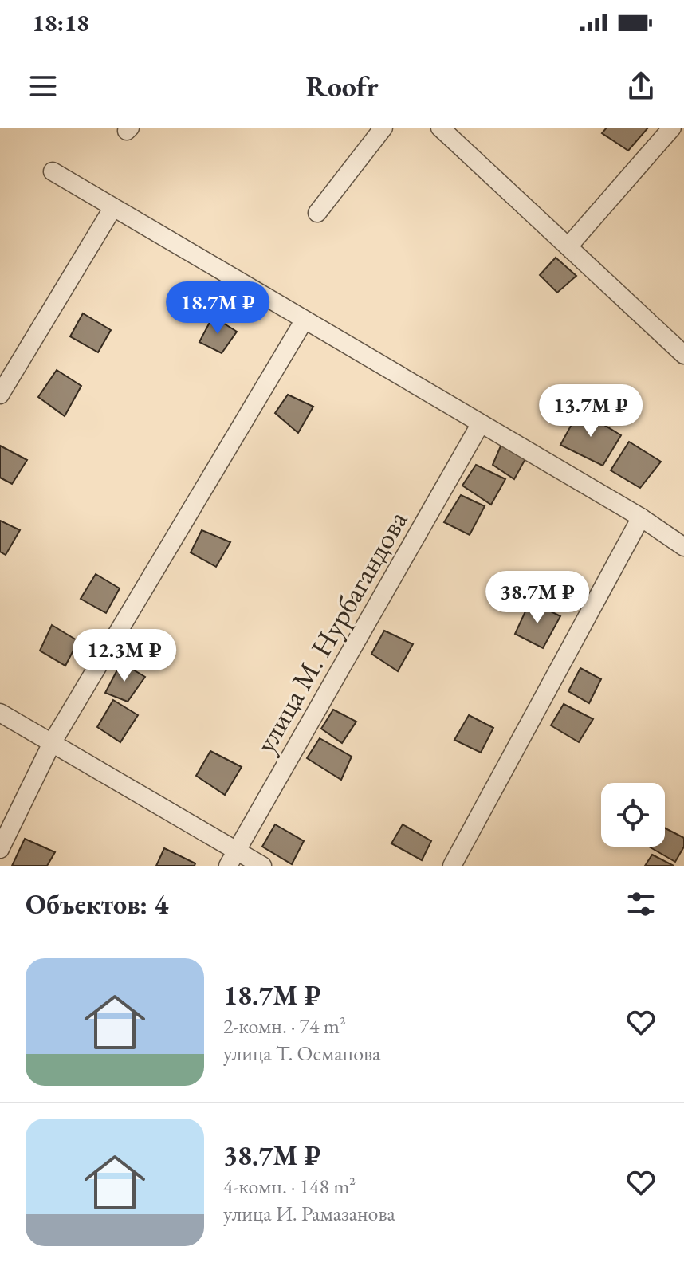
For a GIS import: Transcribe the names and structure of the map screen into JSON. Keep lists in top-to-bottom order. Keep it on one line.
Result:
{"streets":{"street":["улица М. Нурбагандова"]},"page":{"status":"18:18","header":"Roofr","price":["18.7M ₽","13.7M ₽","38.7M ₽","12.3M ₽"],"heading":"Объектов: 4","list":[{"name":"18.7M ₽","note":"2-комн. · 74 m² · улица Т. Османова"},{"name":"38.7M ₽","note":"4-комн. · 148 m² · улица И. Рамазанова"}]}}
